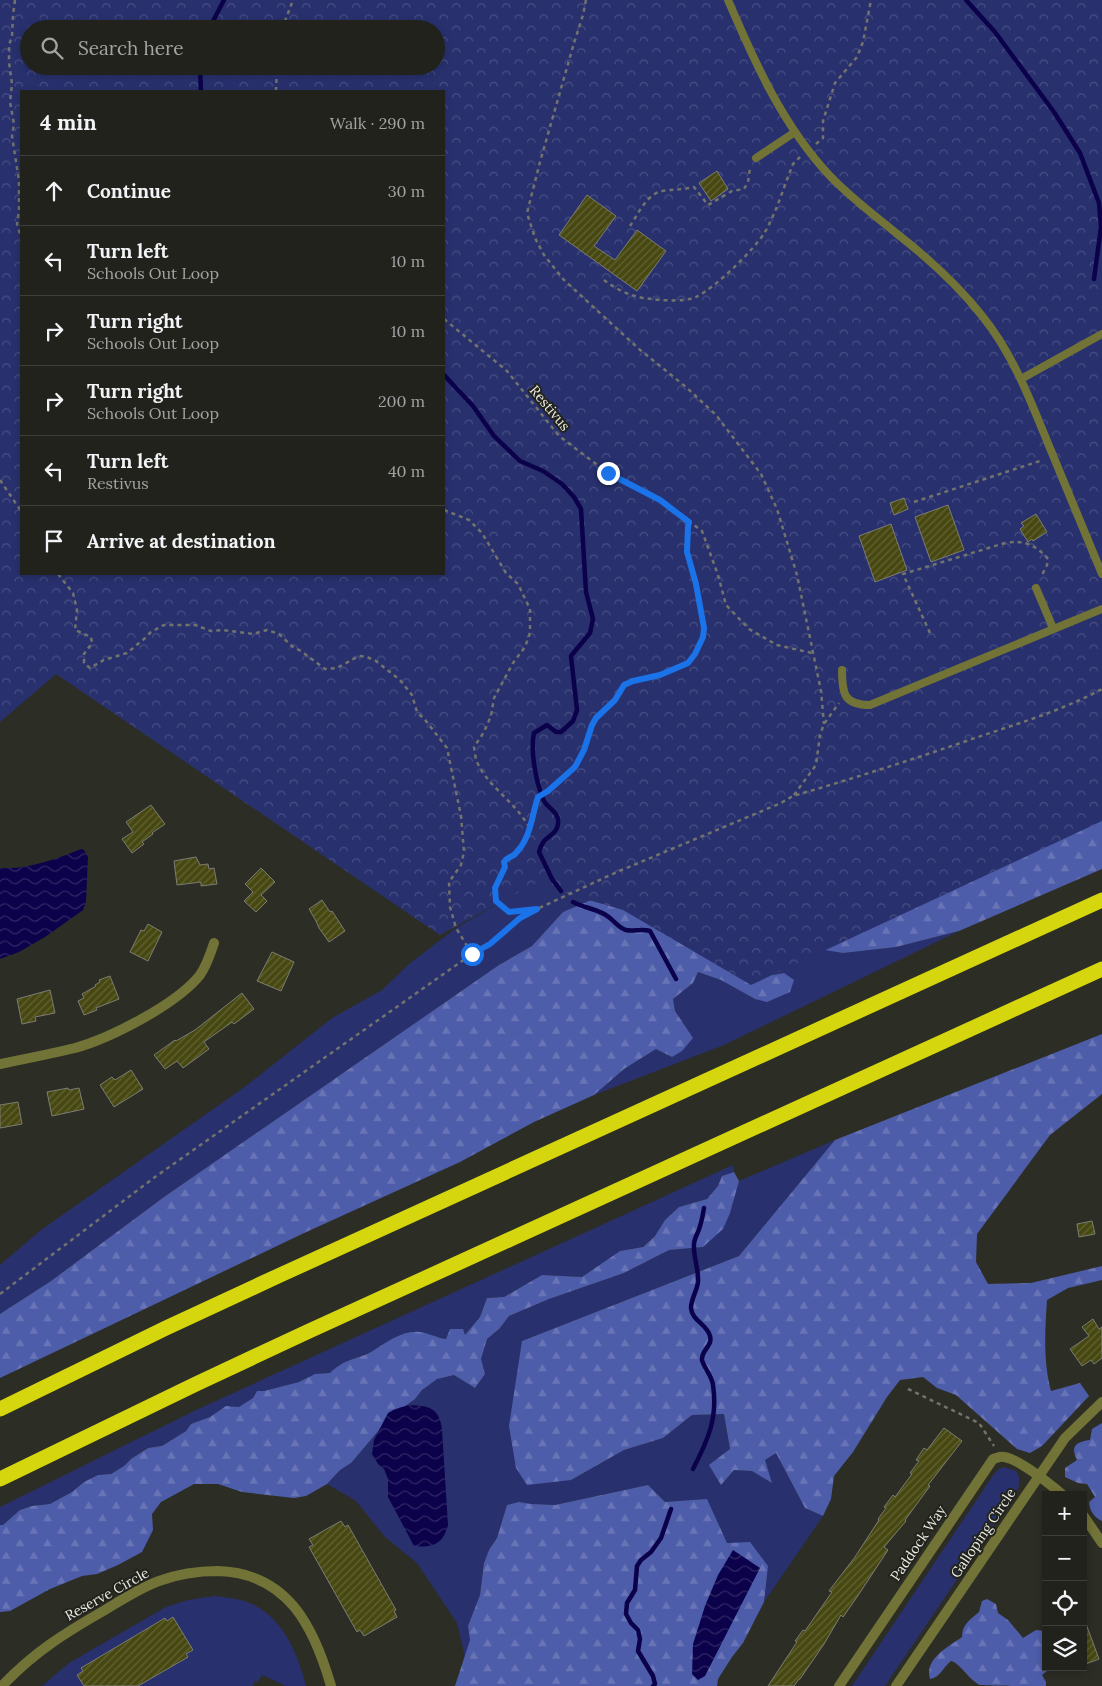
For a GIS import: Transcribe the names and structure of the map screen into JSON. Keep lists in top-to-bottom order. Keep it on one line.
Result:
{"streets":{"street":["Galloping Circle","Paddock Way","Reserve Circle"],"path":["Restivus"]},"page":{"search":"Search here","heading":["4 min","Walk · 290 m"],"list":[["Continue","30 m"],["Turn left","Schools Out Loop","10 m"],["Turn right","Schools Out Loop","10 m"],["Turn right","Schools Out Loop","200 m"],["Turn left","Restivus","40 m"],"Arrive at destination"],"map_buttons":["+","−"]}}
